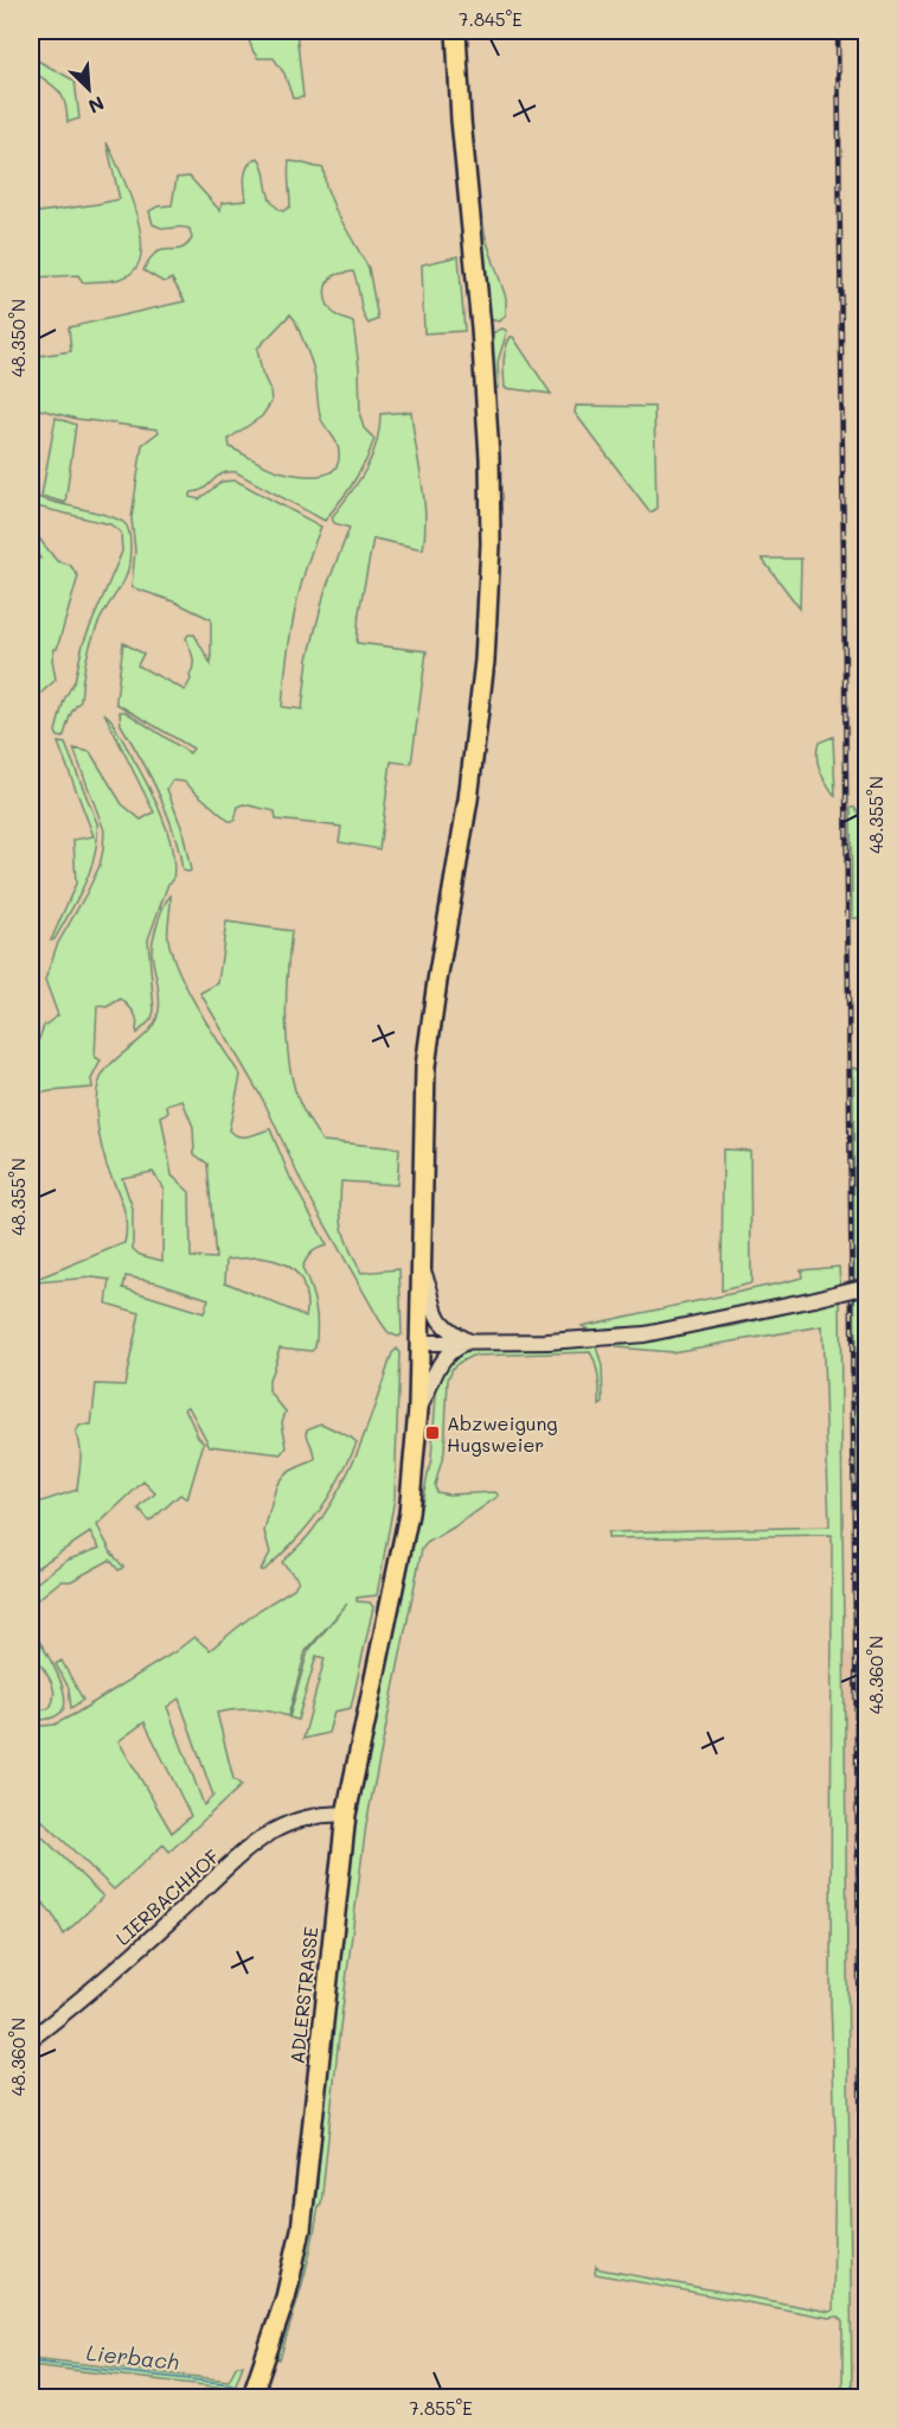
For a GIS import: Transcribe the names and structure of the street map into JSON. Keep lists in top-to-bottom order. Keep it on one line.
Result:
{"streets":{"main road":["ADLERSTRASSE"],"street":["LIERBACHHOF"]},"crossings":[["LIERBACHHOF","ADLERSTRASSE"]],"water":["Lierbach"],"places":{"transit":["Abzweigung Hugsweier"]},"north":"bottom right","coordinates":["7.845°E","48.350°N","48.355°N","48.360°N","7.855°E"]}
